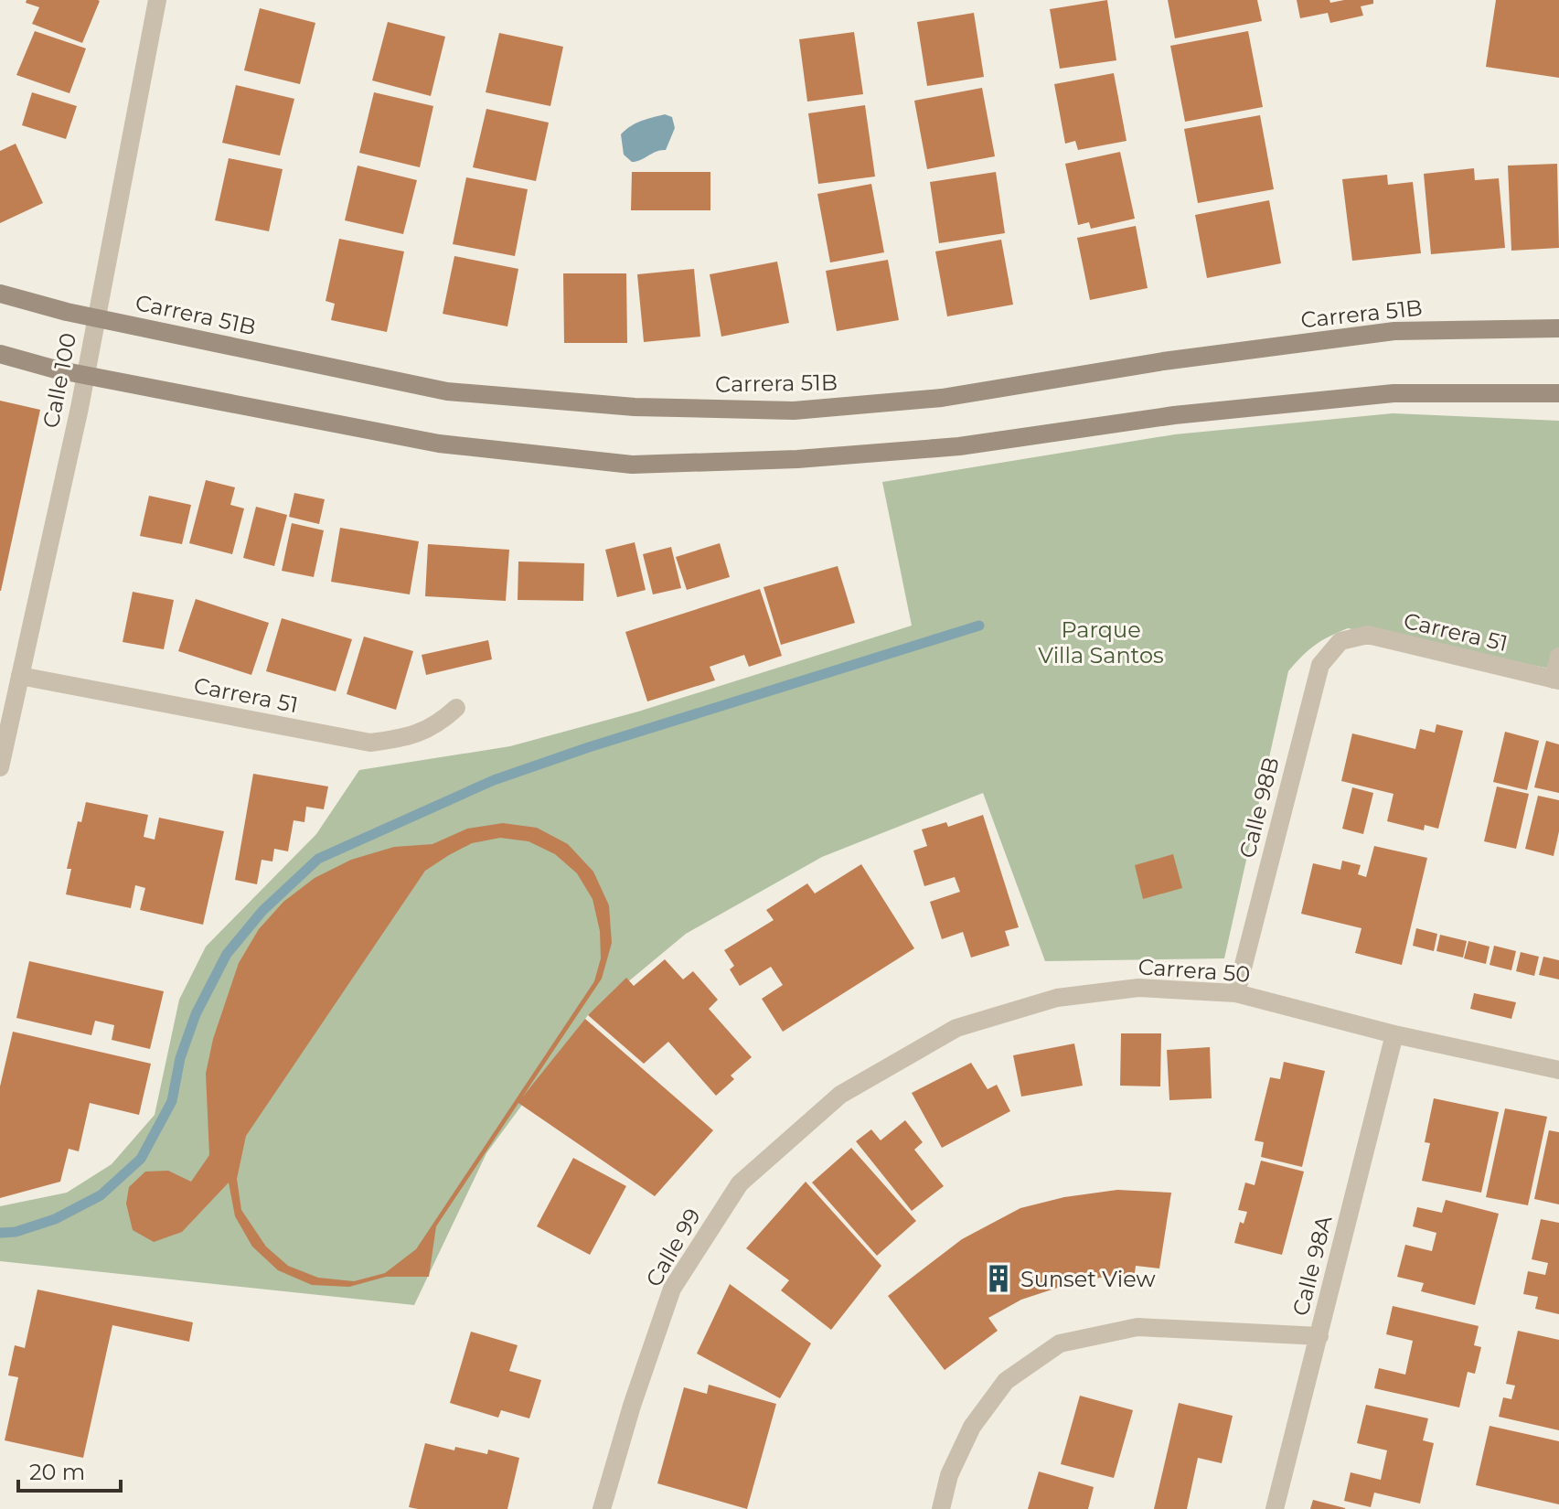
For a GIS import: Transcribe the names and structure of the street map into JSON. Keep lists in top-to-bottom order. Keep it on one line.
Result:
{"streets":{"main road":["Carrera 51B"],"street":["Calle 100","Carrera 51","Calle 98B","Carrera 50","Calle 99","Calle 98A"]},"crossings":[["Carrera 51B","Calle 100"],["Calle 100","Carrera 51"],["Carrera 51","Calle 98B"],["Calle 98B","Carrera 50"],["Carrera 50","Calle 99"],["Carrera 50","Calle 98A"]],"parks":["Parque Villa Santos"],"places":{"building":["Sunset View"]},"scale_bar":"20 m"}
